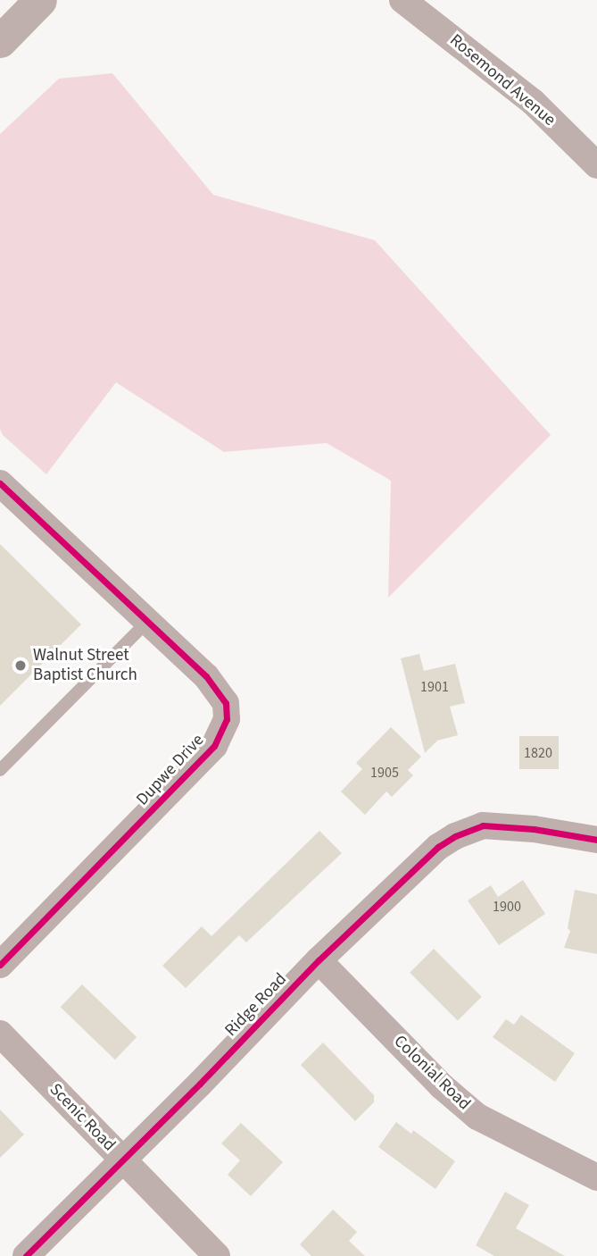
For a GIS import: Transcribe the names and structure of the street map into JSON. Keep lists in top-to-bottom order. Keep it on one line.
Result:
{"streets":{"street":["Rosemond Avenue","Dupwe Drive","Ridge Road","Colonial Road","Scenic Road"]},"crossings":[["Ridge Road","Colonial Road"],["Ridge Road","Scenic Road"]],"places":["Walnut Street Baptist Church"],"house_numbers":["1901","1820","1905","1900"]}
